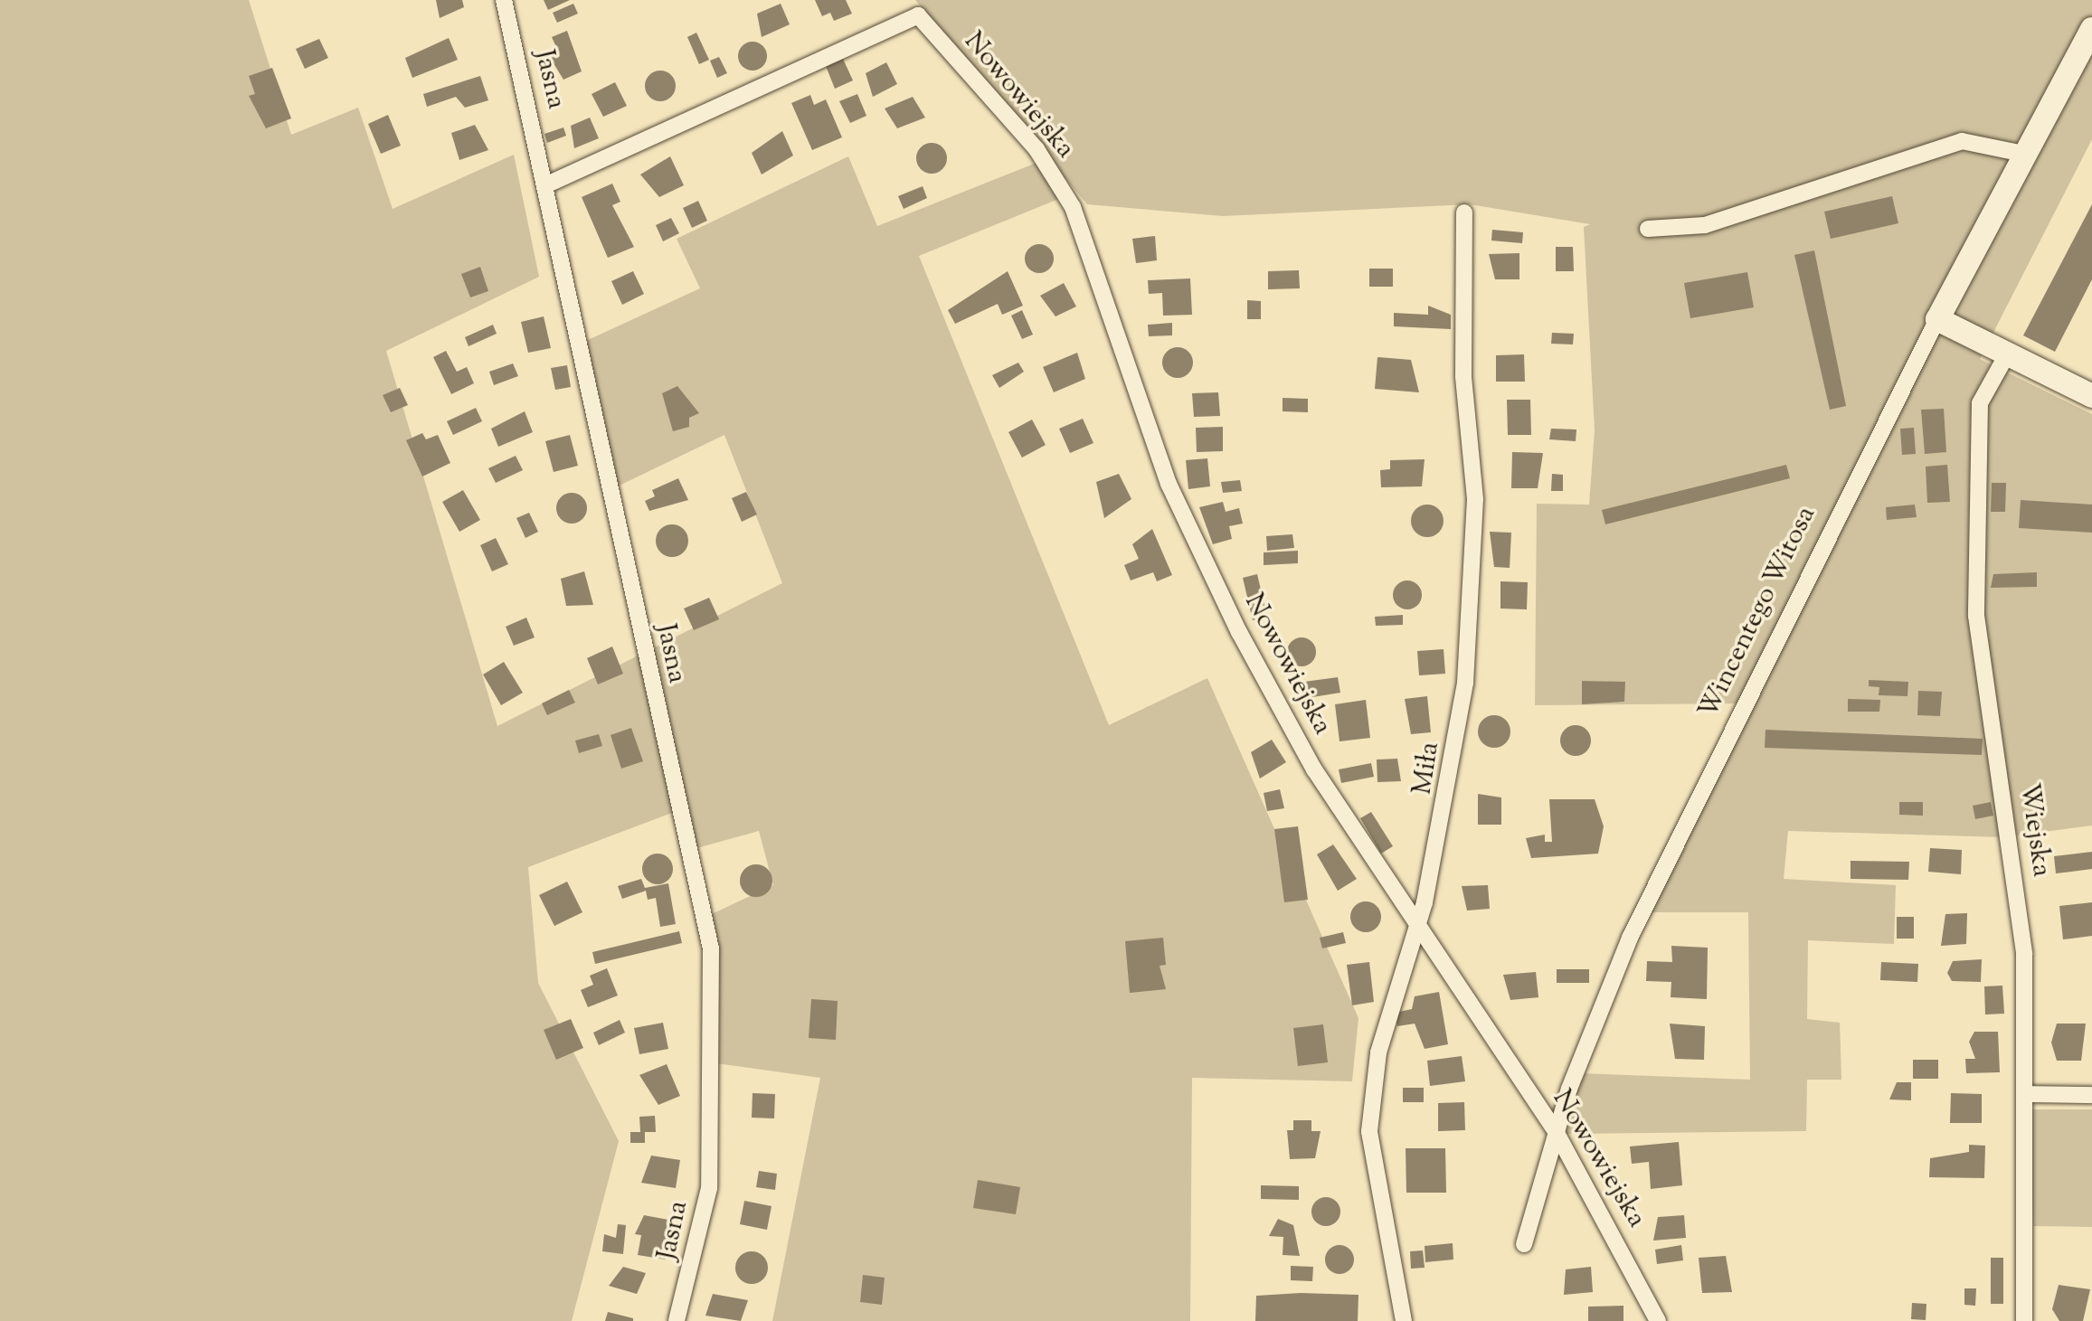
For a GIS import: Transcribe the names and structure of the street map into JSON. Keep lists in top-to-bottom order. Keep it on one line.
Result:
{"streets":{"street":["Jasna","Nowowiejska","Wincentego Witosa","Miła","Wiejska"]},"crossings":[["Jasna","Nowowiejska"],["Nowowiejska","Wincentego Witosa"],["Nowowiejska","Miła"]]}
